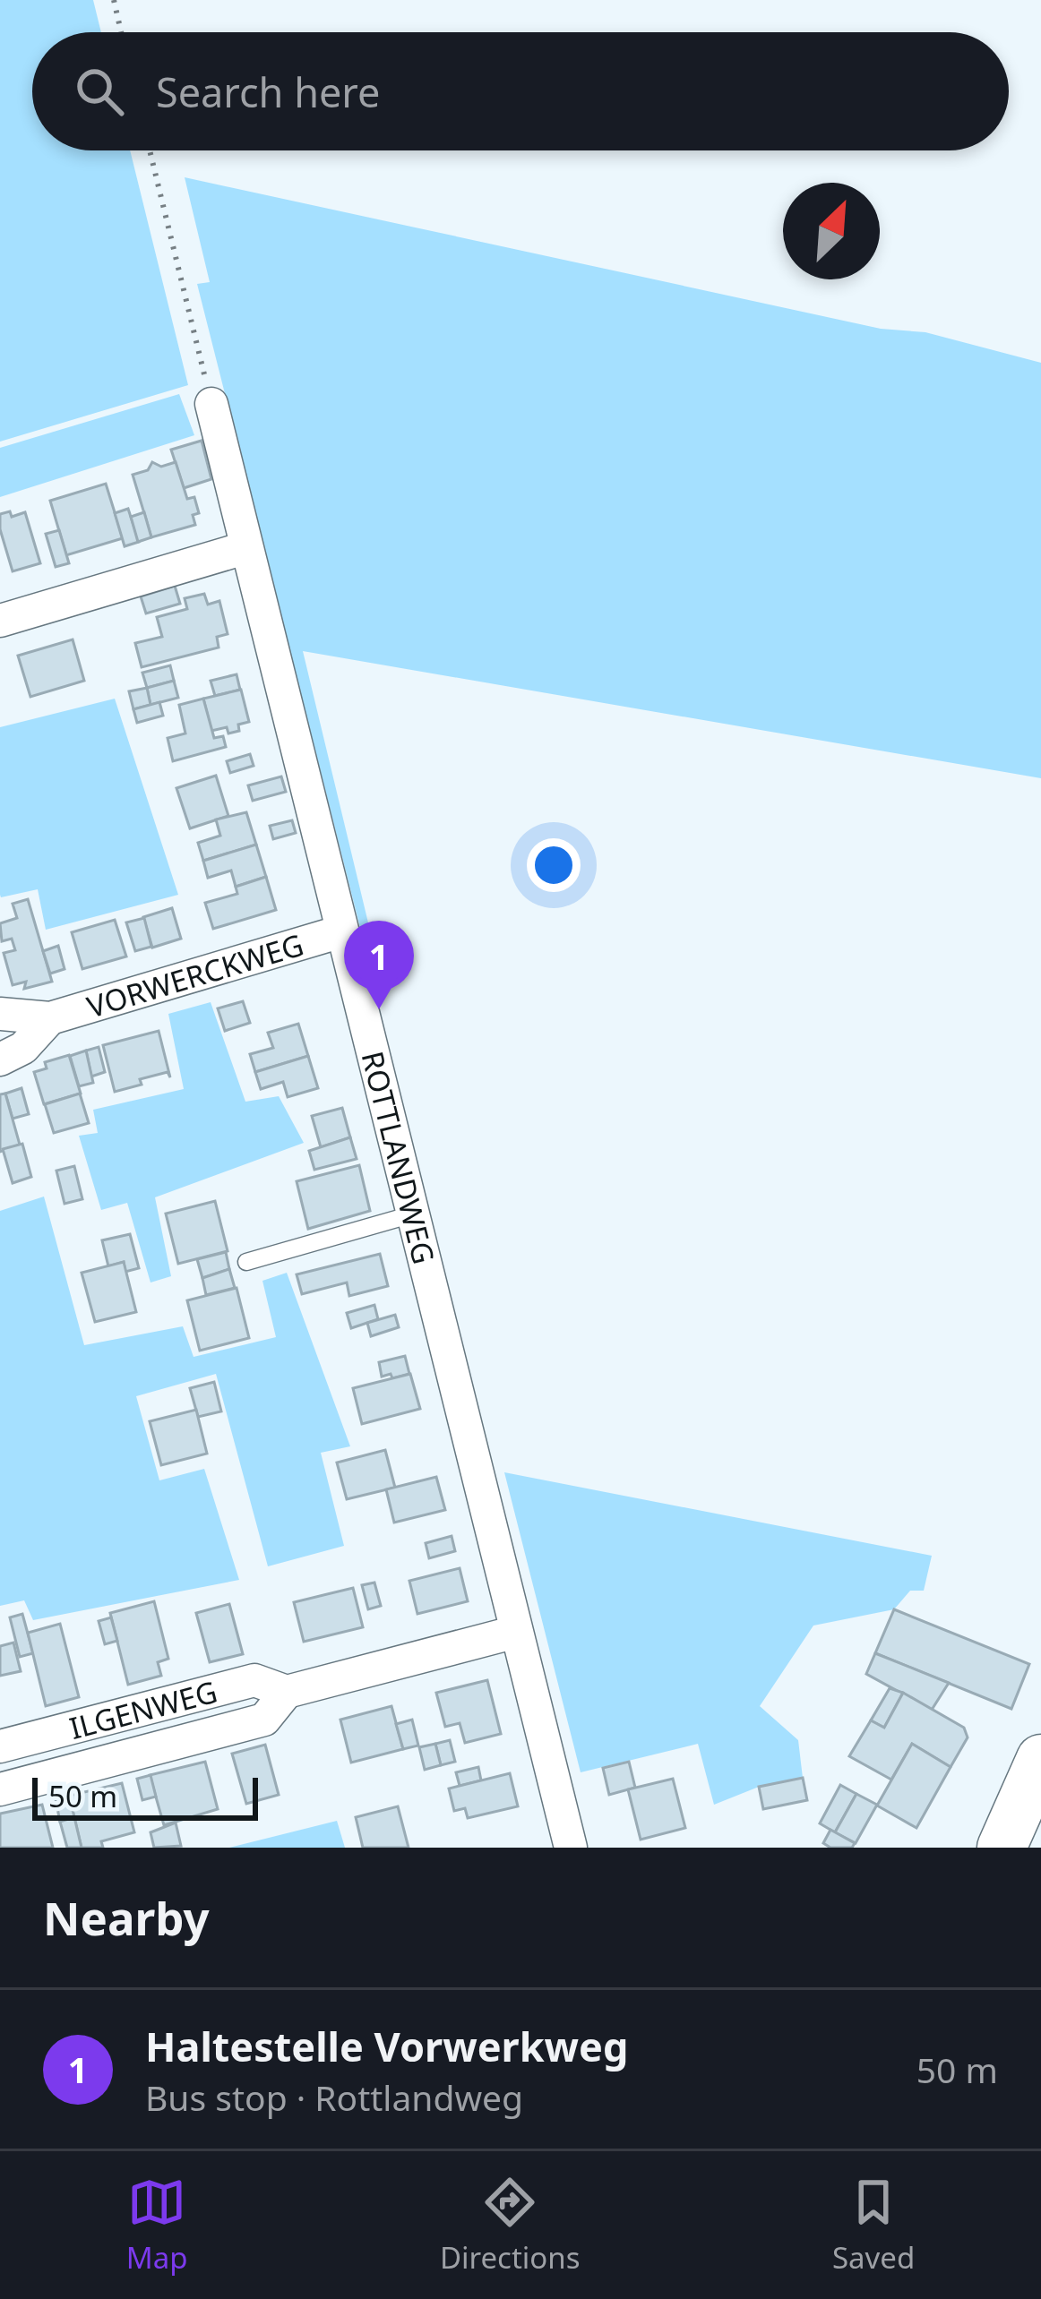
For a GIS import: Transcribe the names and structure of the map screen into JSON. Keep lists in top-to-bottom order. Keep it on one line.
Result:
{"streets":{"street":["VORWERCKWEG","ROTTLANDWEG","ILGENWEG"]},"crossings":[["VORWERCKWEG","ROTTLANDWEG"],["ROTTLANDWEG","ILGENWEG"]],"scale_bar":"50 m","north":"top right","page":{"search":"Search here","pins":"1","scale":"50 m","heading":"Nearby","list":[{"mark":"1","name":"Haltestelle Vorwerkweg","note":"Bus stop · Rottlandweg","value":"50 m"}],"nav":["Map","Directions","Saved"]}}
